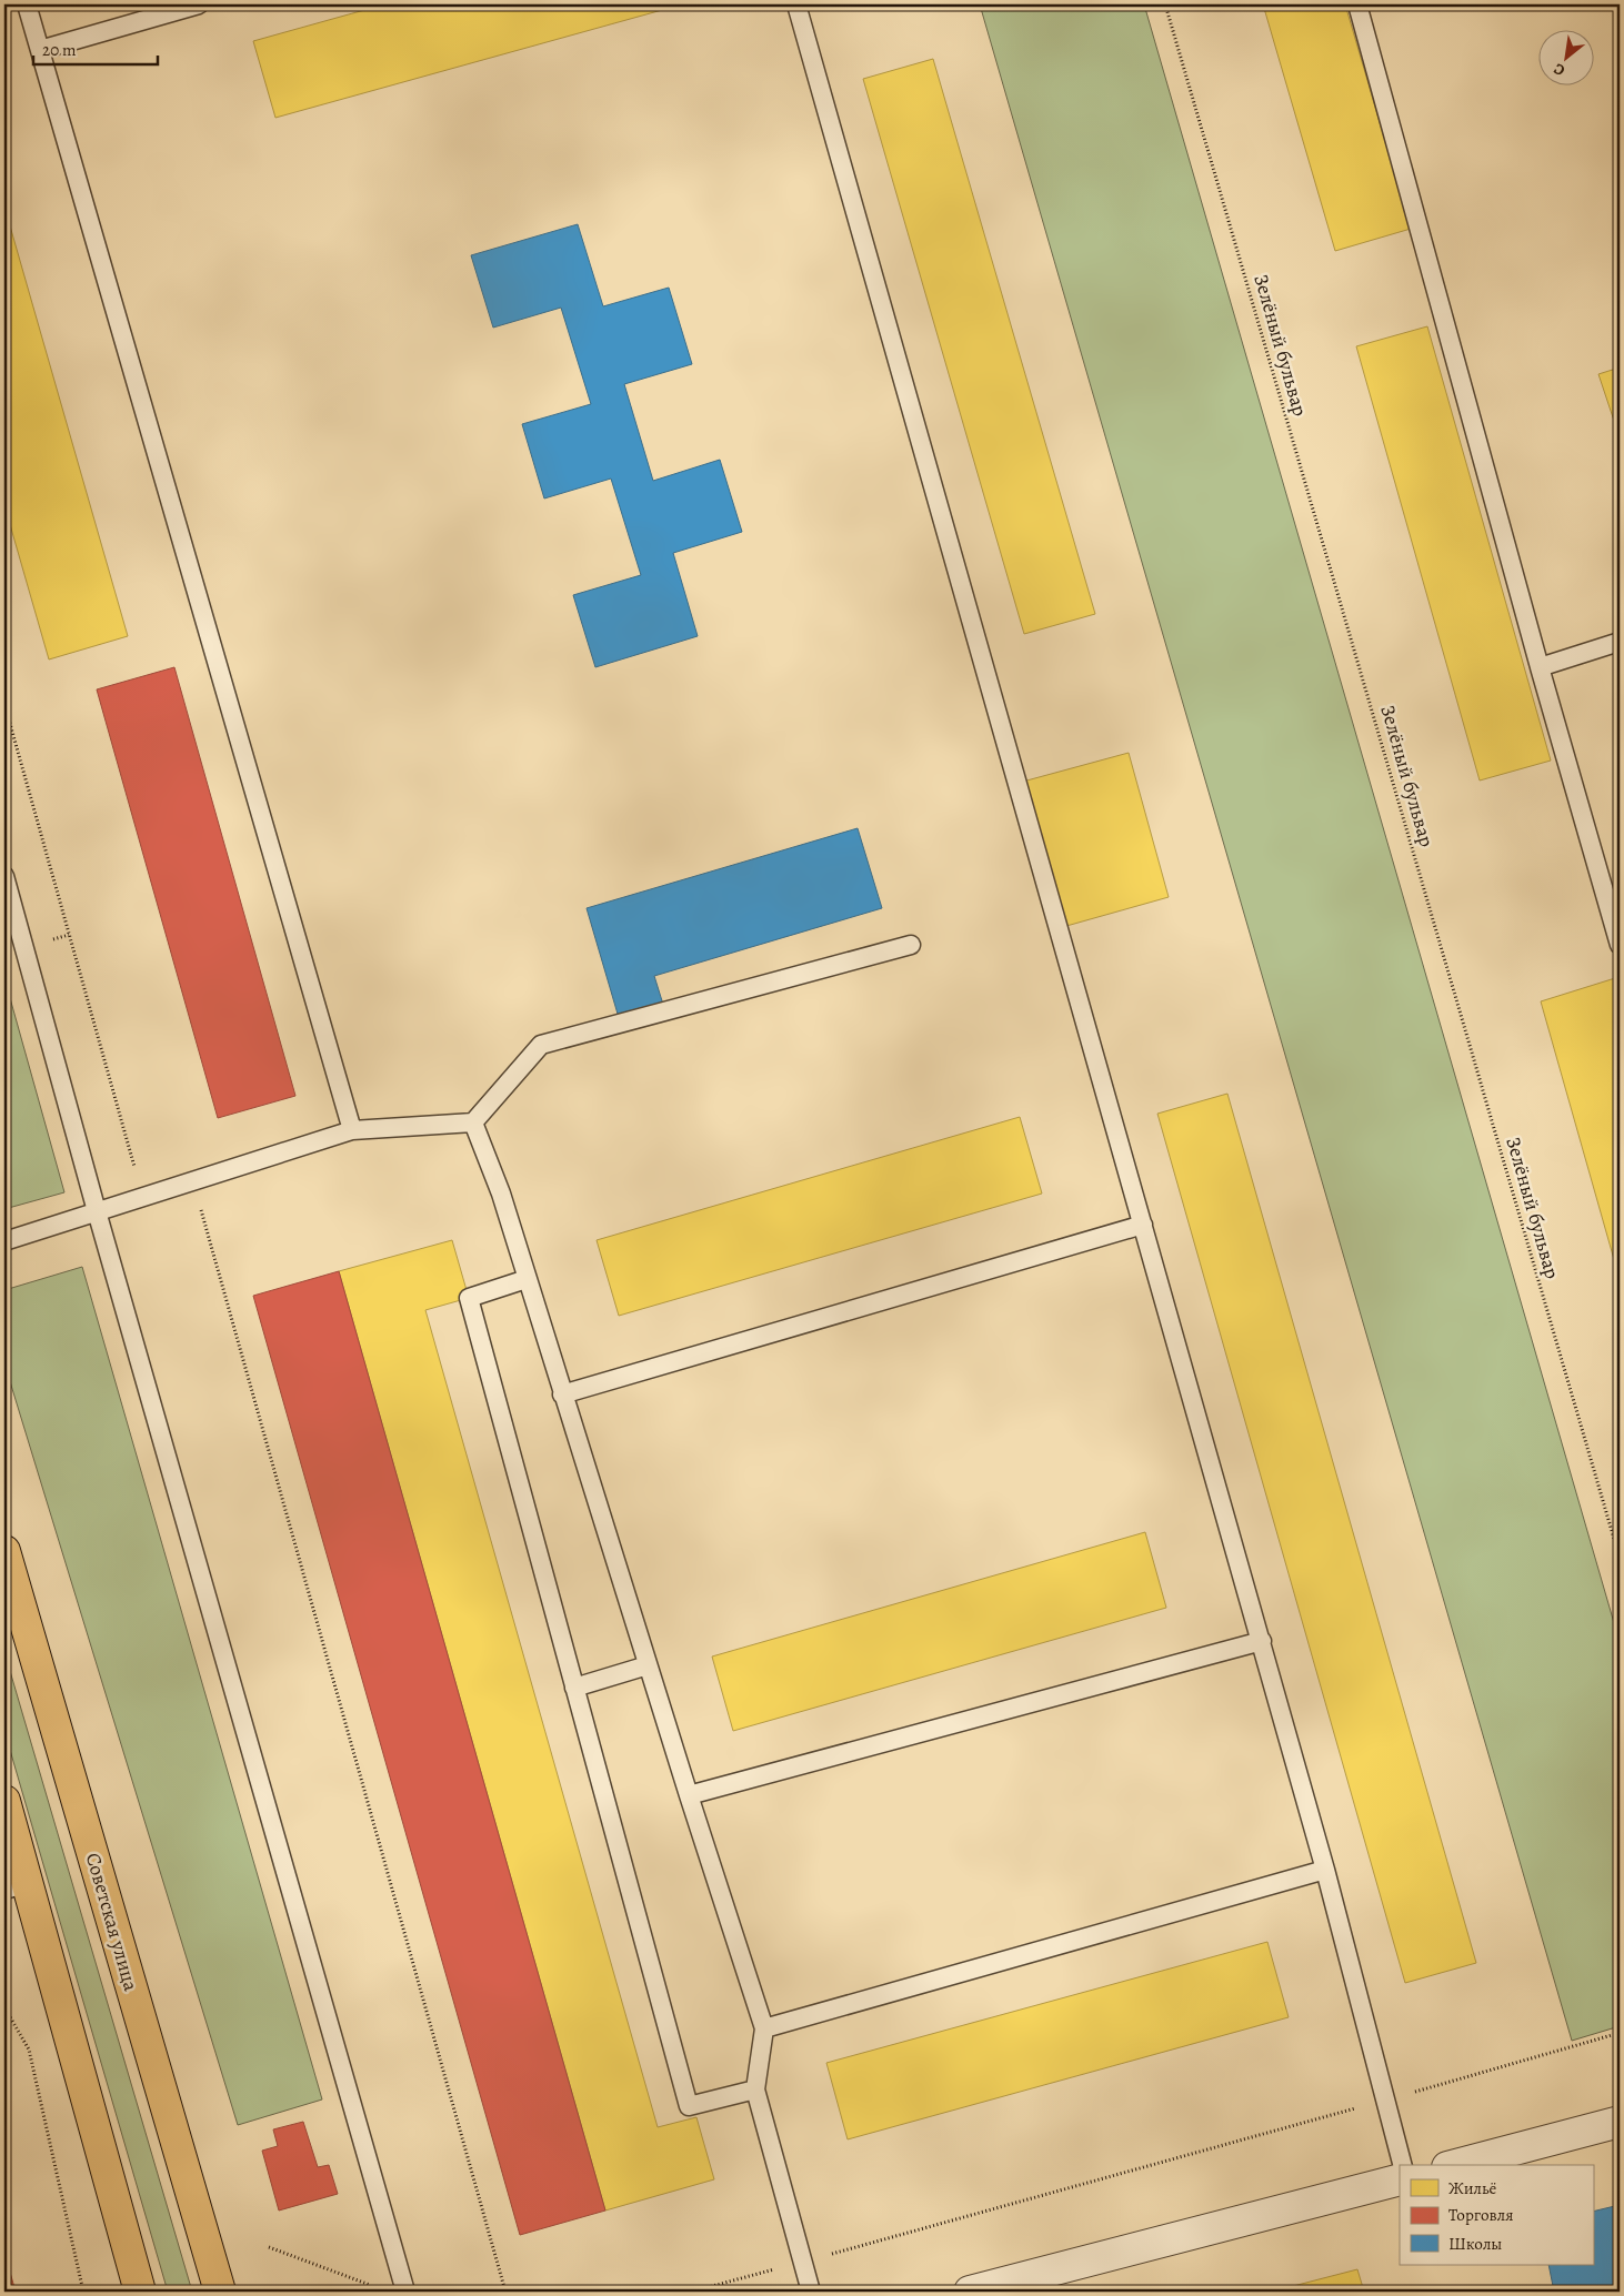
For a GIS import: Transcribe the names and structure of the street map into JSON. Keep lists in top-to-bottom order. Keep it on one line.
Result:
{"streets":{"main road":["Советская улица"],"path":["Зелёный бульвар"]},"legend":["Жильё","Торговля","Школы"],"scale_bar":"20 m","north":"bottom left"}
